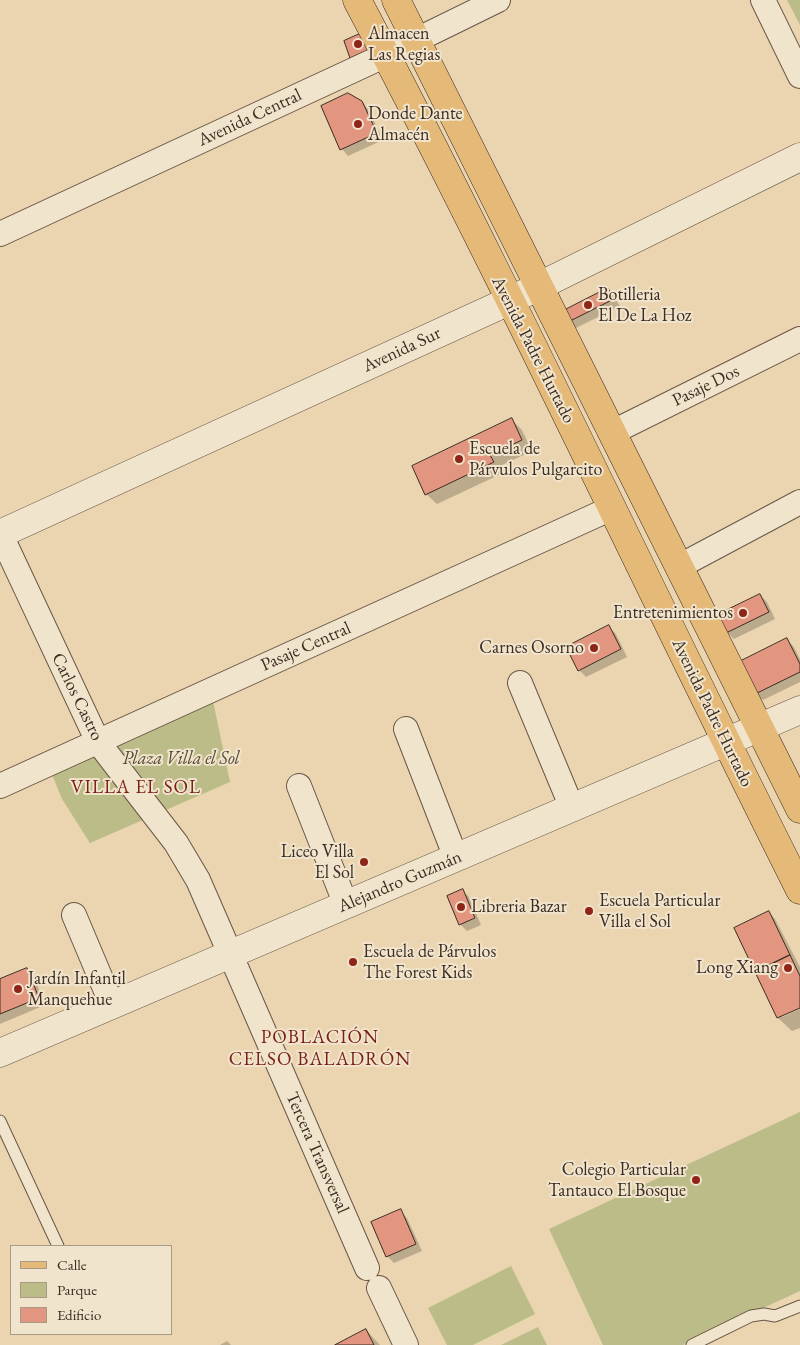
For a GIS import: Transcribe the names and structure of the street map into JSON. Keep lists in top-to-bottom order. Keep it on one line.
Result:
{"streets":{"main road":["Avenida Padre Hurtado"],"street":["Avenida Central","Avenida Sur","Pasaje Dos","Pasaje Central","Carlos Castro","Alejandro Guzmán","Tercera Transversal"]},"crossings":[["Avenida Central","Avenida Padre Hurtado"],["Avenida Sur","Avenida Padre Hurtado"],["Avenida Sur","Carlos Castro"],["Avenida Padre Hurtado","Pasaje Dos"],["Avenida Padre Hurtado","Pasaje Central"],["Avenida Padre Hurtado","Alejandro Guzmán"],["Pasaje Central","Carlos Castro"],["Carlos Castro","Alejandro Guzmán"],["Carlos Castro","Tercera Transversal"],["Alejandro Guzmán","Tercera Transversal"]],"districts":["VILLA EL SOL","POBLACIÓN CELSO BALADRÓN"],"parks":["Plaza Villa el Sol"],"places":["Almacen Las Regias","Donde Dante Almacén","Botilleria El De La Hoz","Escuela de Párvulos Pulgarcito","Entretenimientos","Carnes Osorno","Liceo Villa El Sol","Libreria Bazar","Escuela Particular Villa el Sol","Escuela de Párvulos The Forest Kids","Long Xiang","Jardín Infantil Manquehue","Colegio Particular Tantauco El Bosque"],"legend":["Calle","Parque","Edificio"]}
